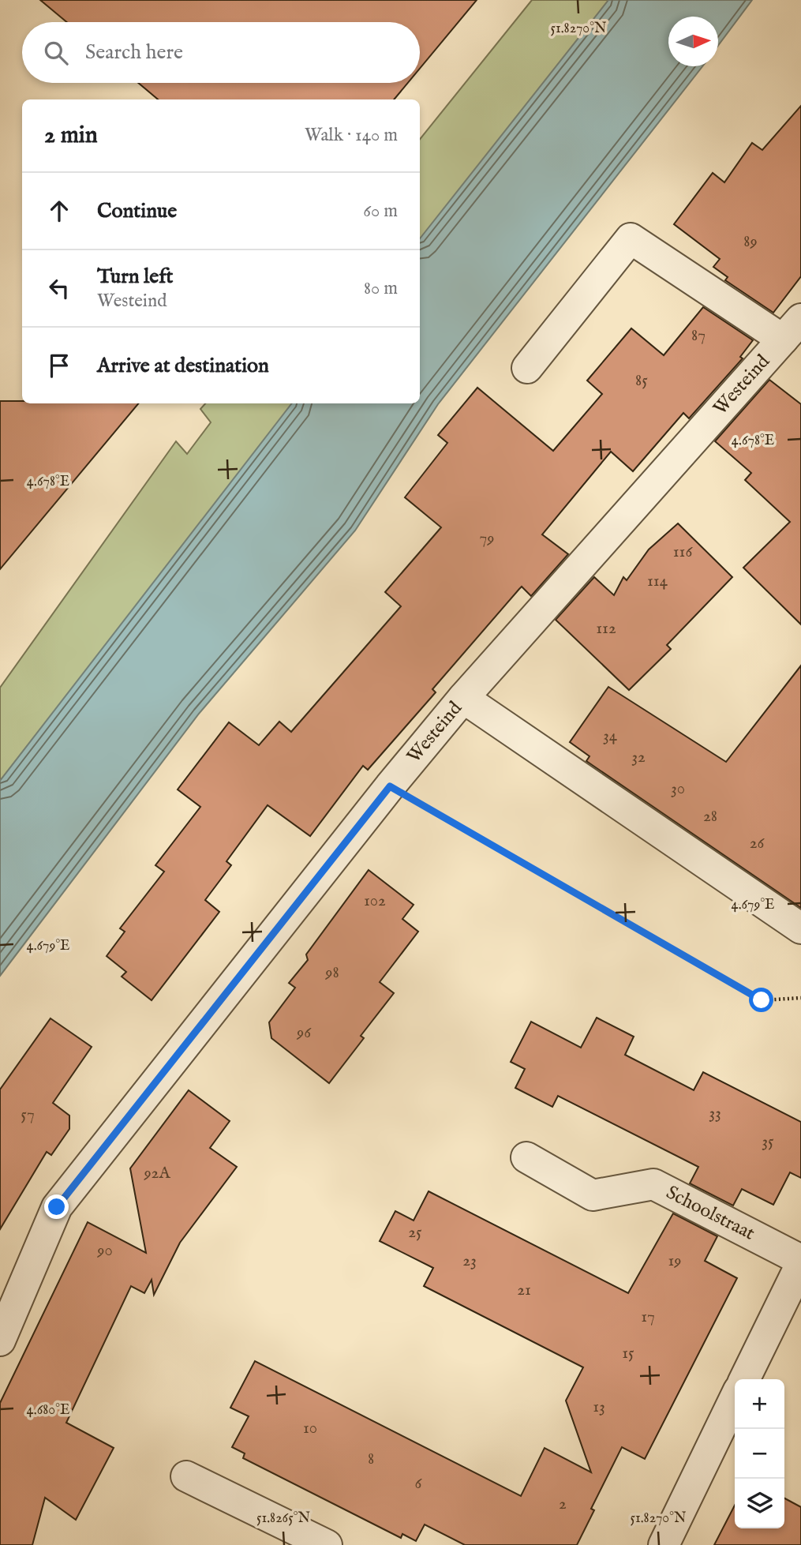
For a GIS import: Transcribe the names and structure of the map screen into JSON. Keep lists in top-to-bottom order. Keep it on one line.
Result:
{"streets":{"street":["Westeind","Schoolstraat"]},"house_numbers":["89","87","85","79","116","114","112","34","32","30","28","26","102","98","96","33","57","35","92A","25","90","23","19","21","17","15","13","10","8","6","2"],"north":"right","page":{"search":"Search here","heading":["2 min","Walk · 140 m"],"list":[["Continue","60 m"],["Turn left","Westeind","80 m"],"Arrive at destination"],"map_buttons":["+","−"]},"coordinates":["51.8270°N","4.678°E","4.679°E","4.680°E","51.8265°N"]}
